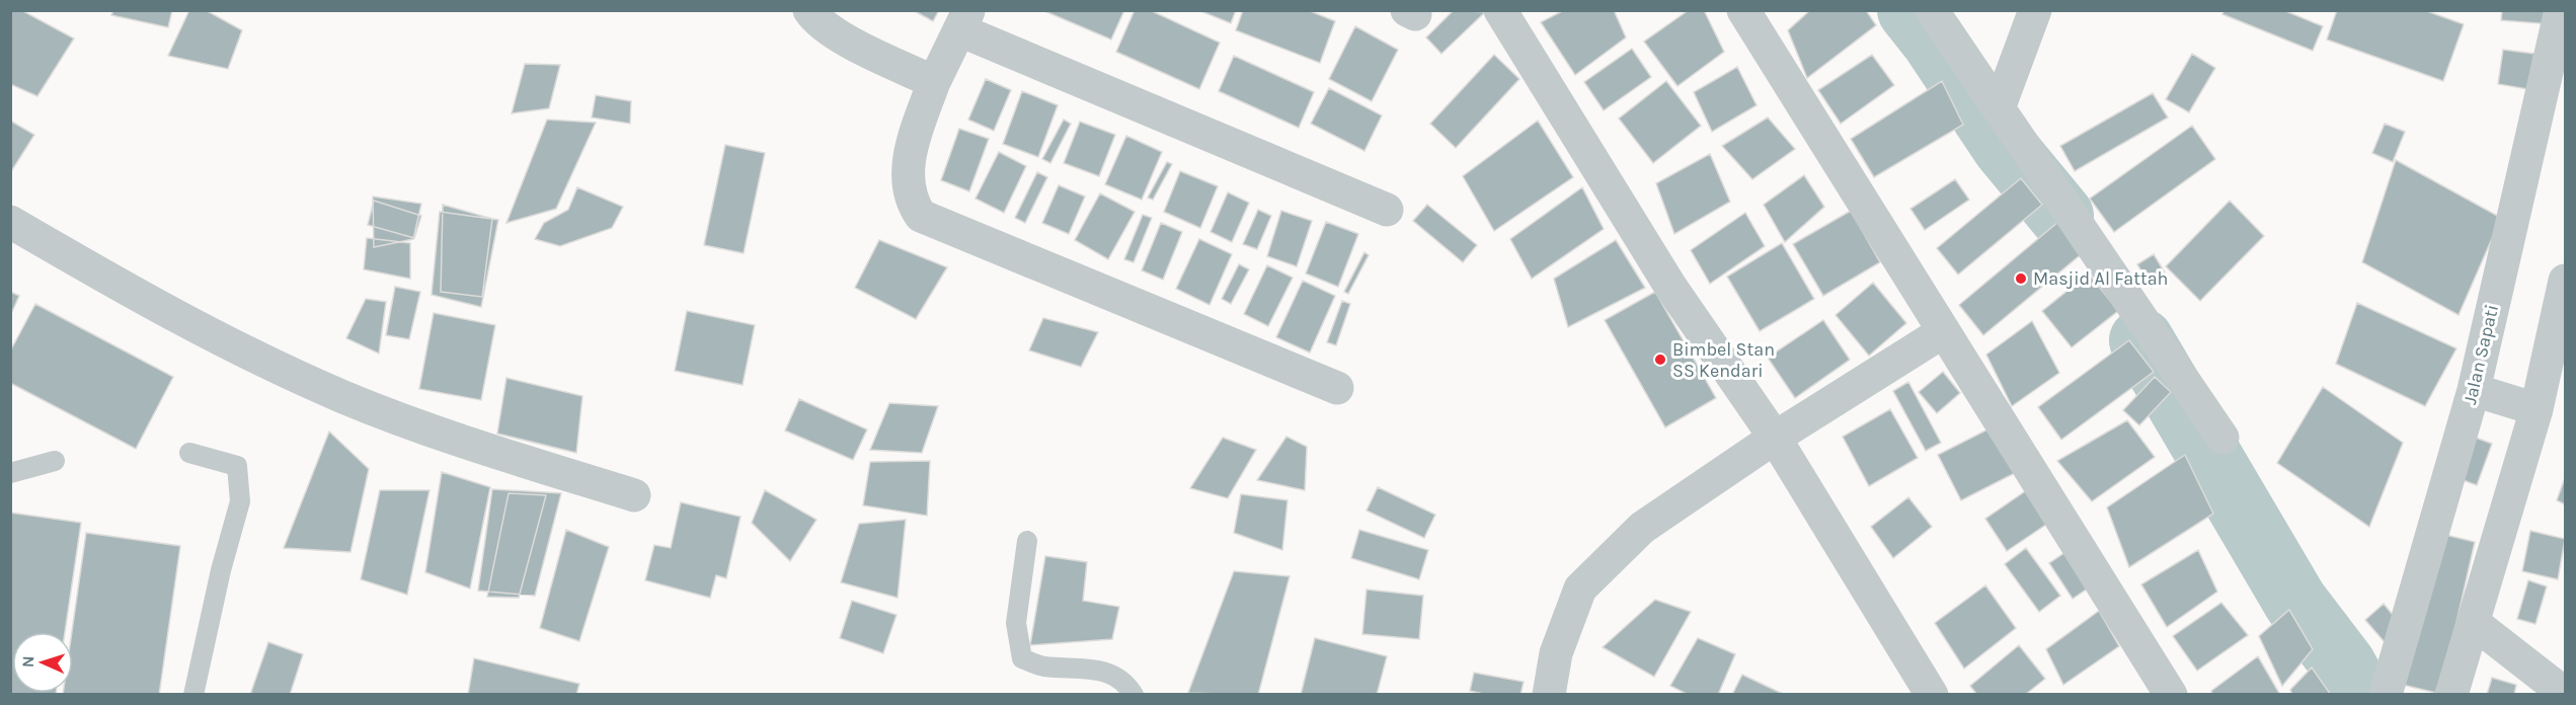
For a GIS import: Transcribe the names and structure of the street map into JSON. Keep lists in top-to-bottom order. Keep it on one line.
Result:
{"streets":{"street":["Jalan Sapati"]},"places":["Masjid Al Fattah","Bimbel Stan SS Kendari"],"north":"left"}
